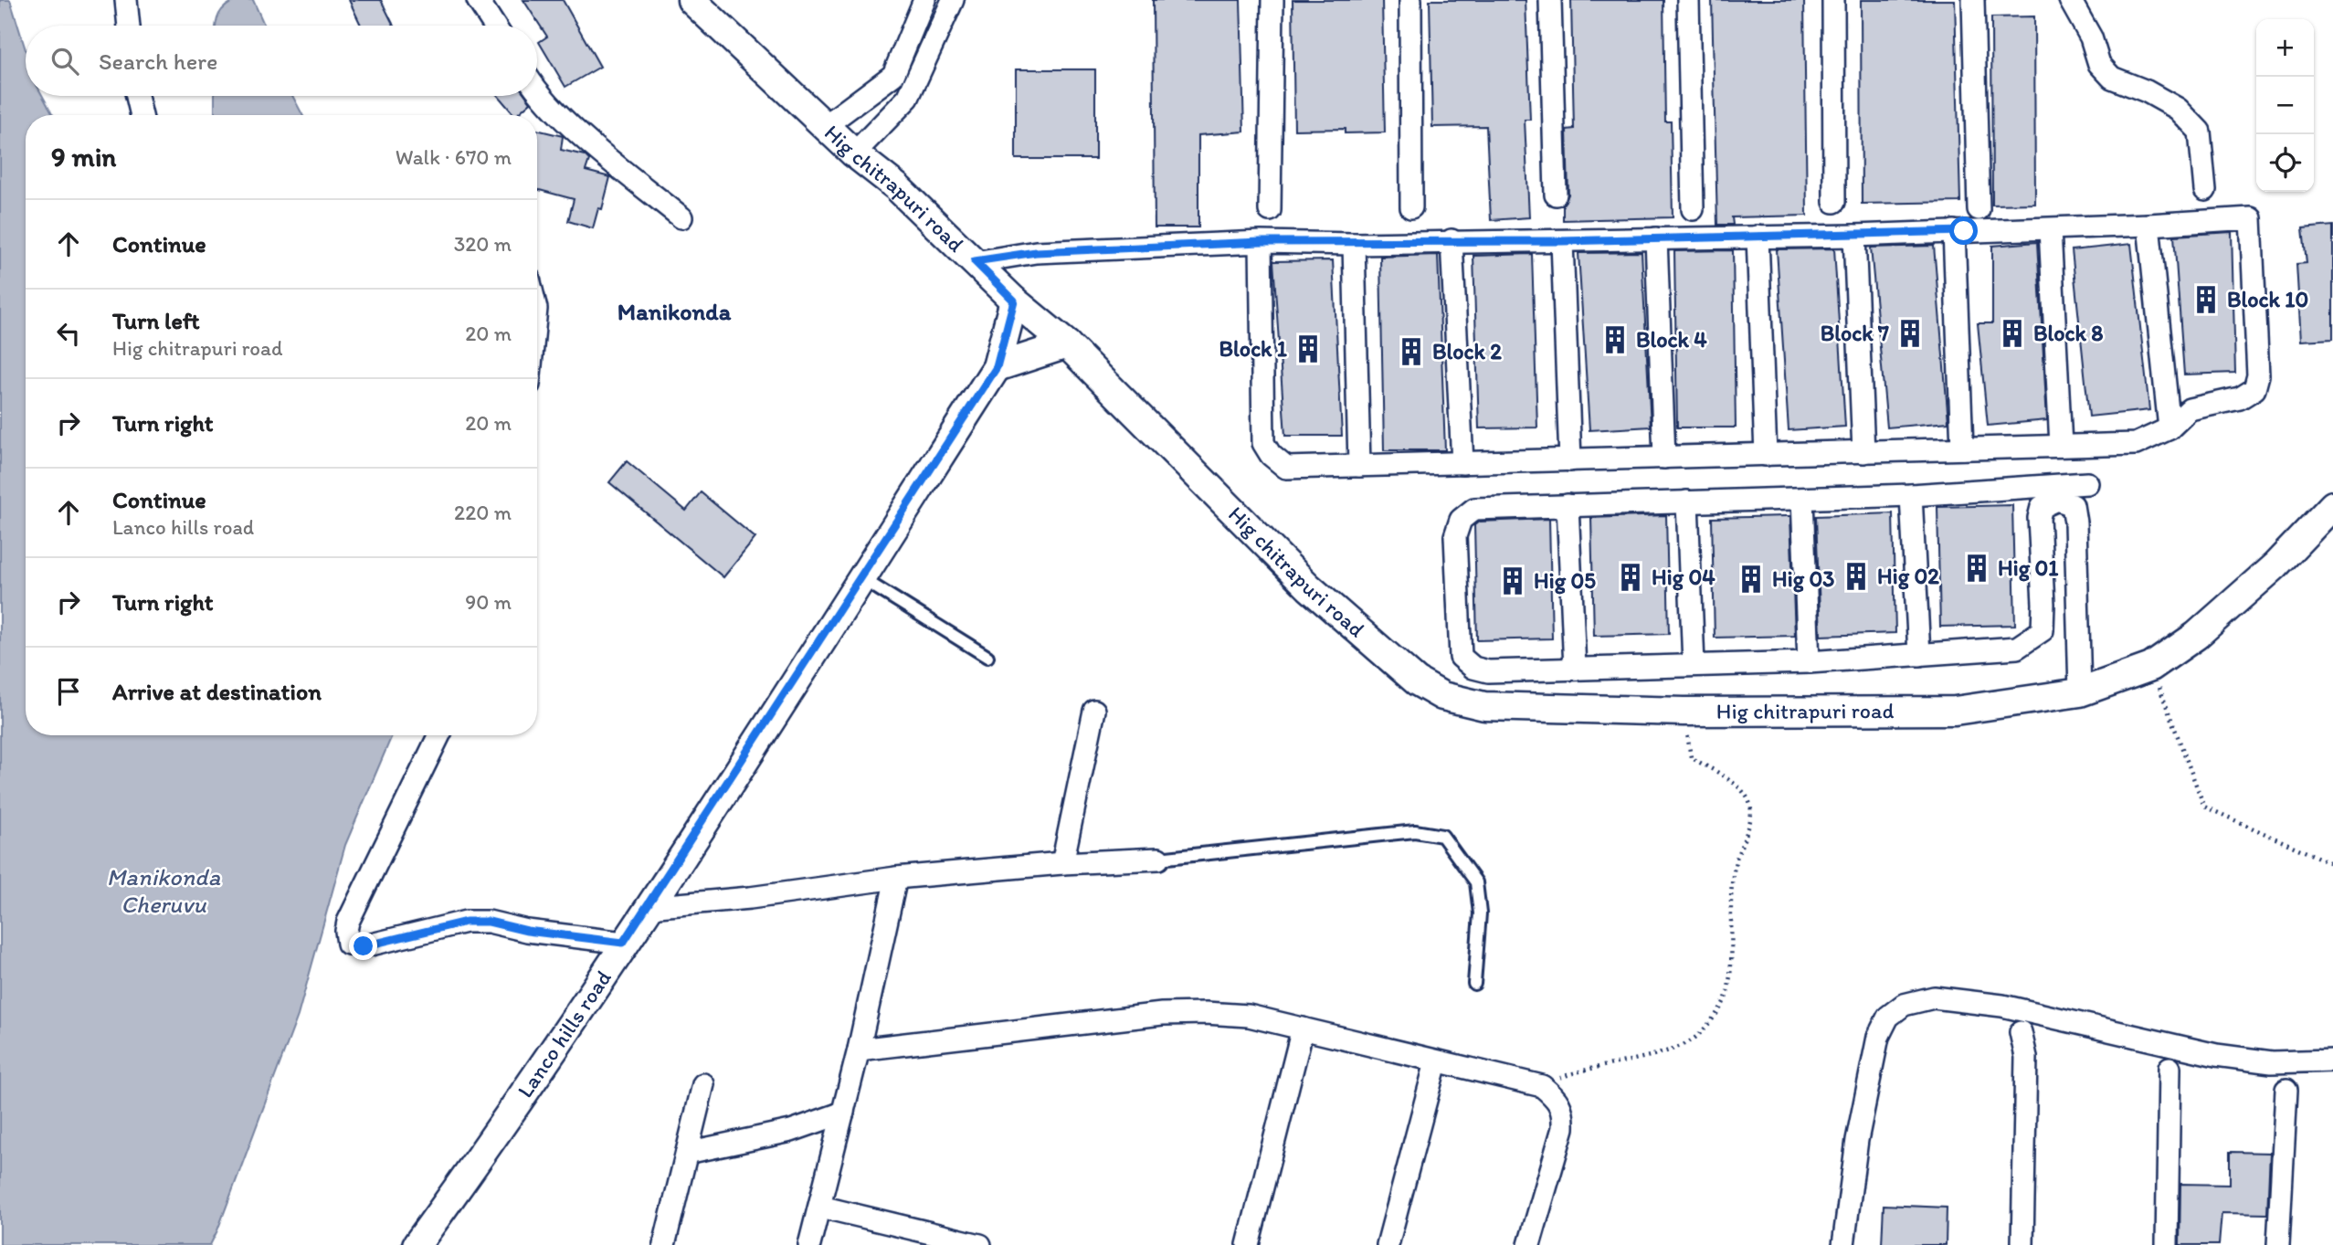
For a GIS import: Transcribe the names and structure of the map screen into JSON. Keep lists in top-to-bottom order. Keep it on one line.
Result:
{"streets":{"street":["Hig chitrapuri road","Lanco hills road"]},"crossings":[["Hig chitrapuri road","Lanco hills road"]],"districts":["Manikonda"],"water":["Manikonda Cheruvu"],"places":{"building":["Block 10","Block 7","Block 8","Block 4","Block 1","Block 2","Hig 01","Hig 02","Hig 04","Hig 03","Hig 05"]},"page":{"map_buttons":["+","−"],"search":"Search here","heading":["9 min","Walk · 670 m"],"list":[["Continue","320 m"],["Turn left","Hig chitrapuri road","20 m"],["Turn right","20 m"],["Continue","Lanco hills road","220 m"],["Turn right","90 m"],"Arrive at destination"]}}
